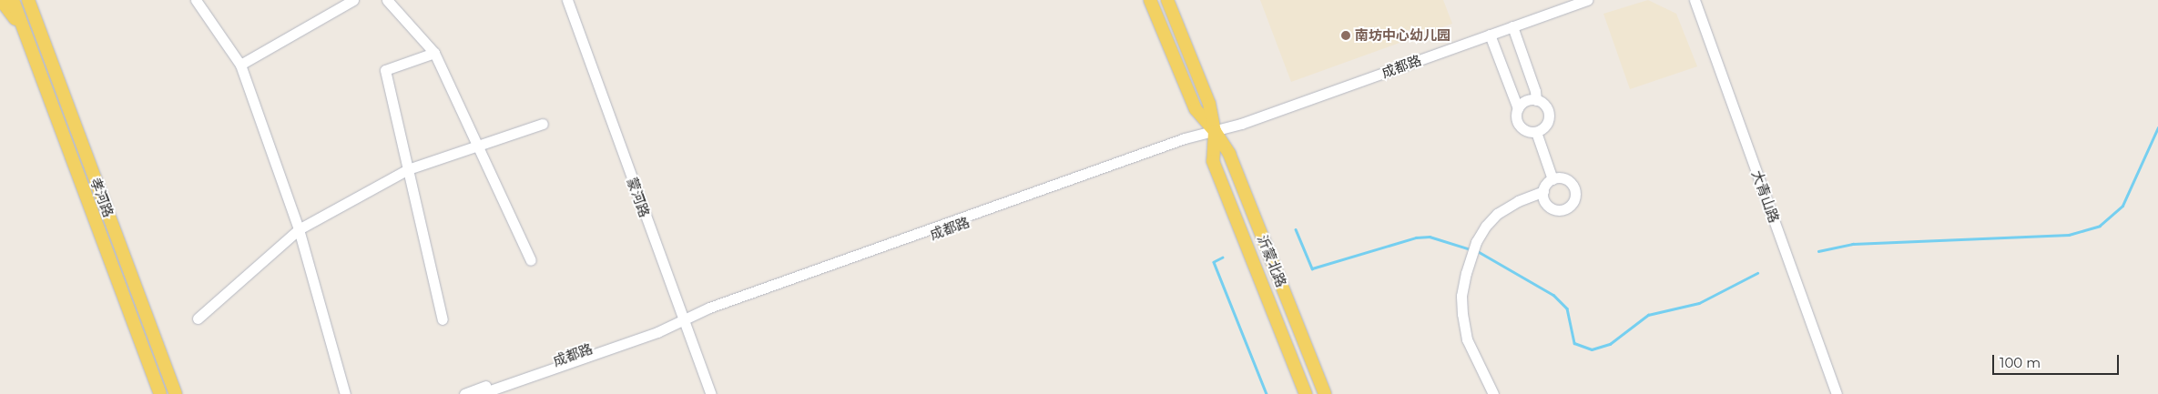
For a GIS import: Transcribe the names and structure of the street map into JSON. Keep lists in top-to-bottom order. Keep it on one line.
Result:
{"streets":{"main road":["孝河路","沂蒙北路"],"street":["成都路","大青山路","蒙河路"]},"crossings":[["成都路","蒙河路"],["成都路","沂蒙北路"]],"places":["南坊中心幼儿园"],"scale_bar":"100 m"}
